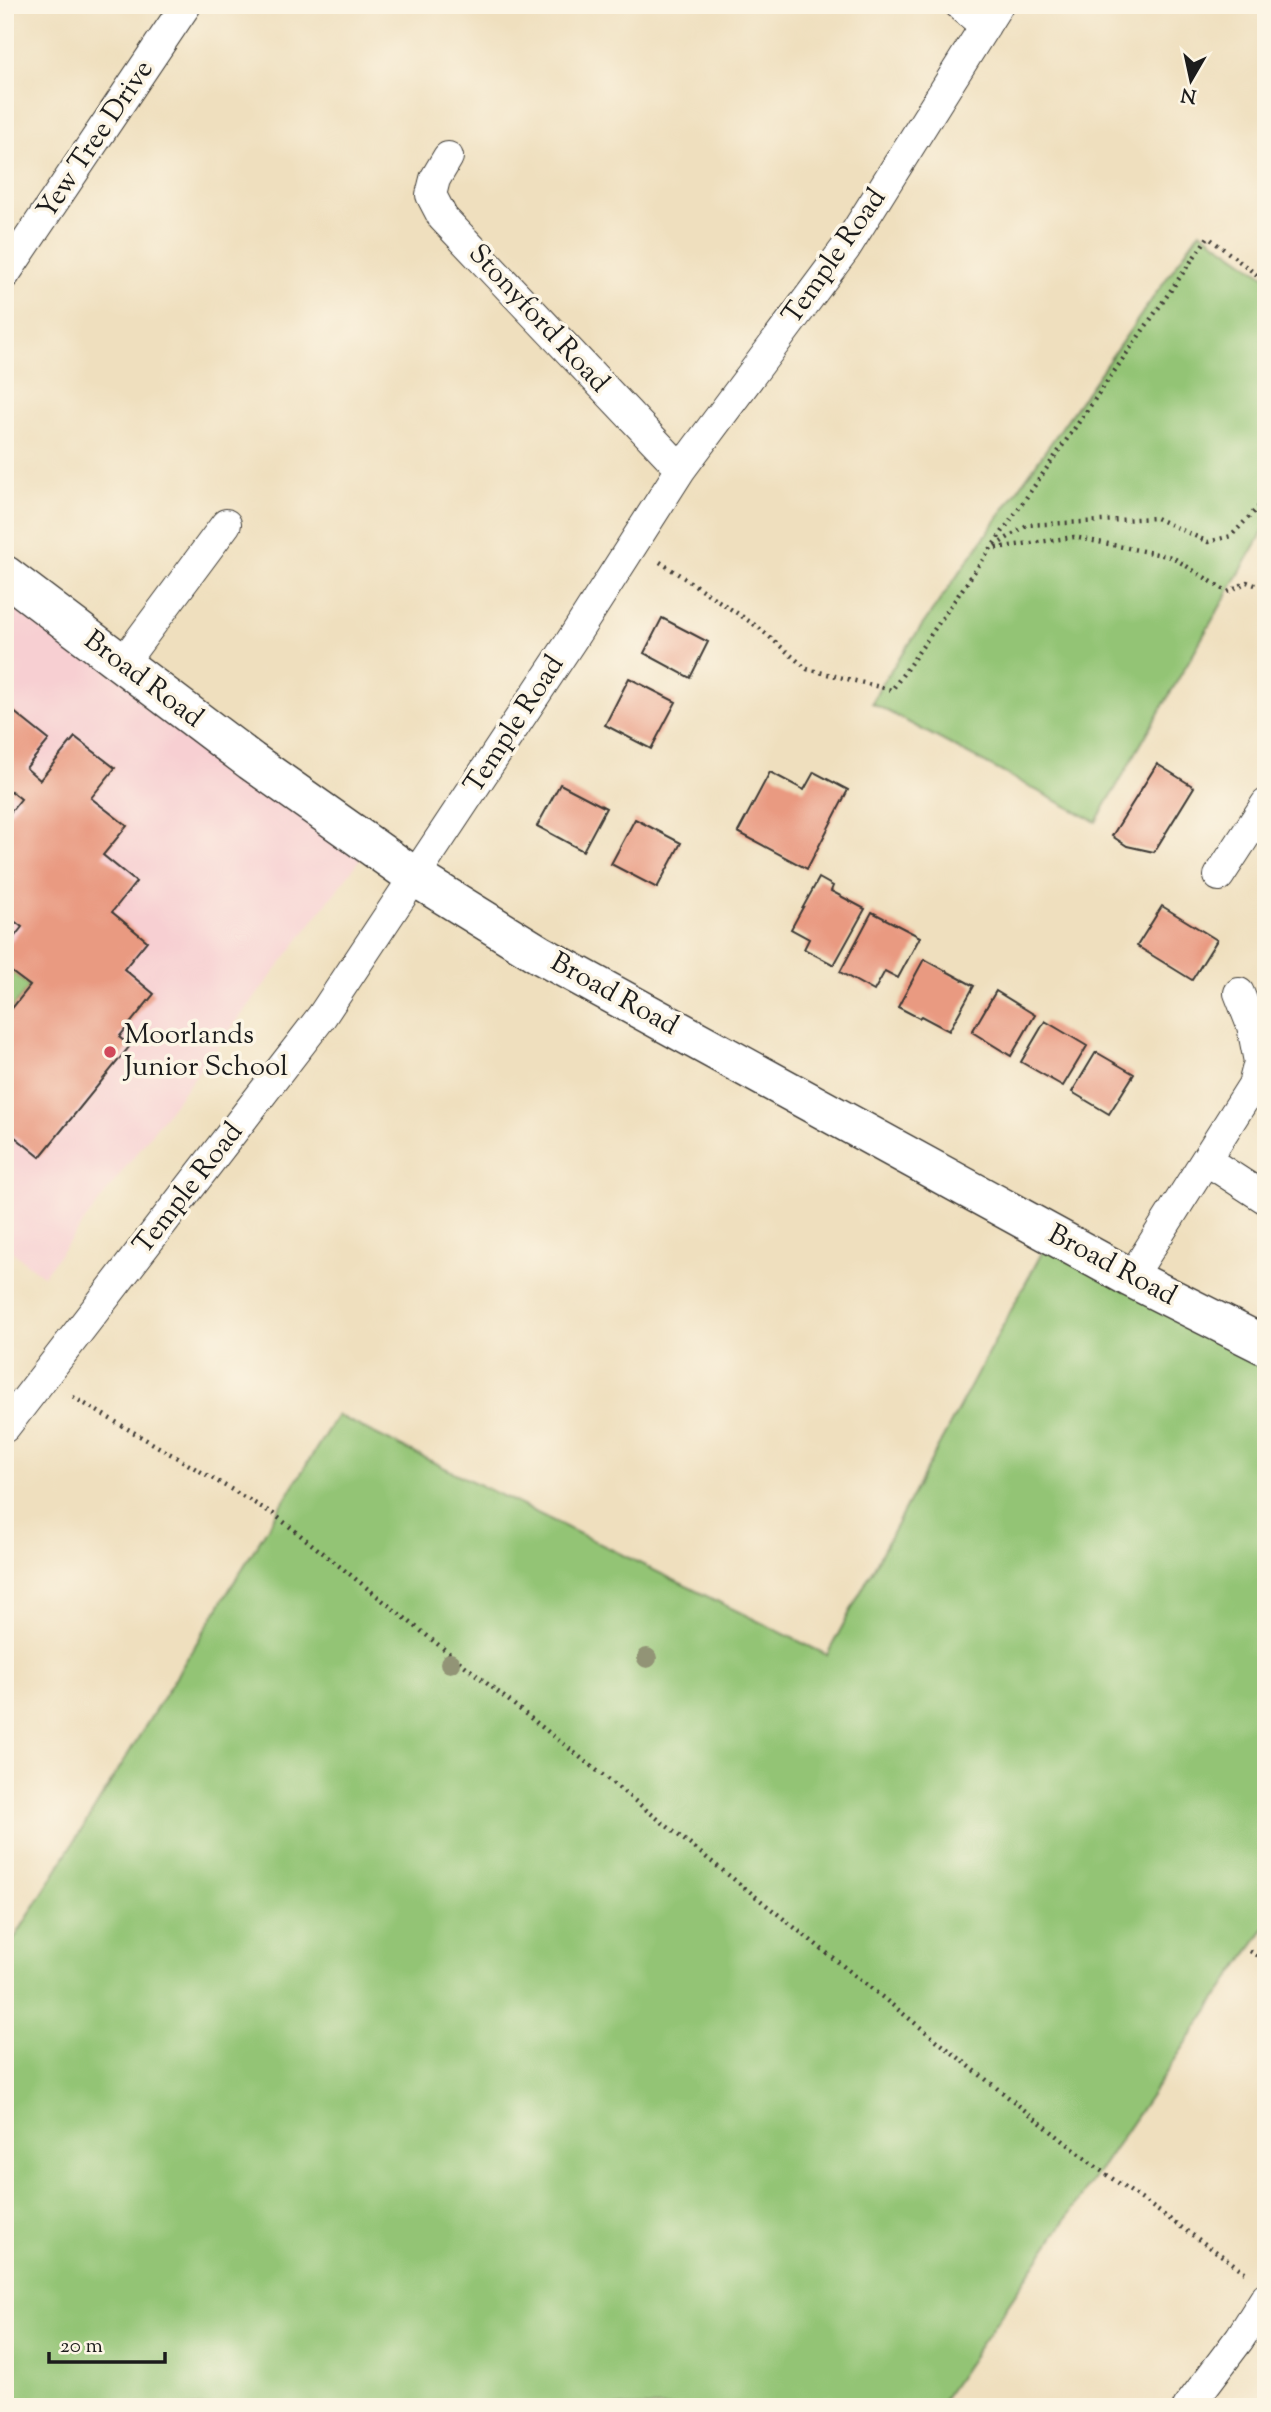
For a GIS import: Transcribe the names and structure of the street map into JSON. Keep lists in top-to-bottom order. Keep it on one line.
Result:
{"streets":{"street":["Yew Tree Drive","Temple Road","Stonyford Road","Broad Road"]},"crossings":[["Temple Road","Stonyford Road"],["Temple Road","Broad Road"]],"places":["Moorlands Junior School"],"scale_bar":"20 m","north":"bottom"}
